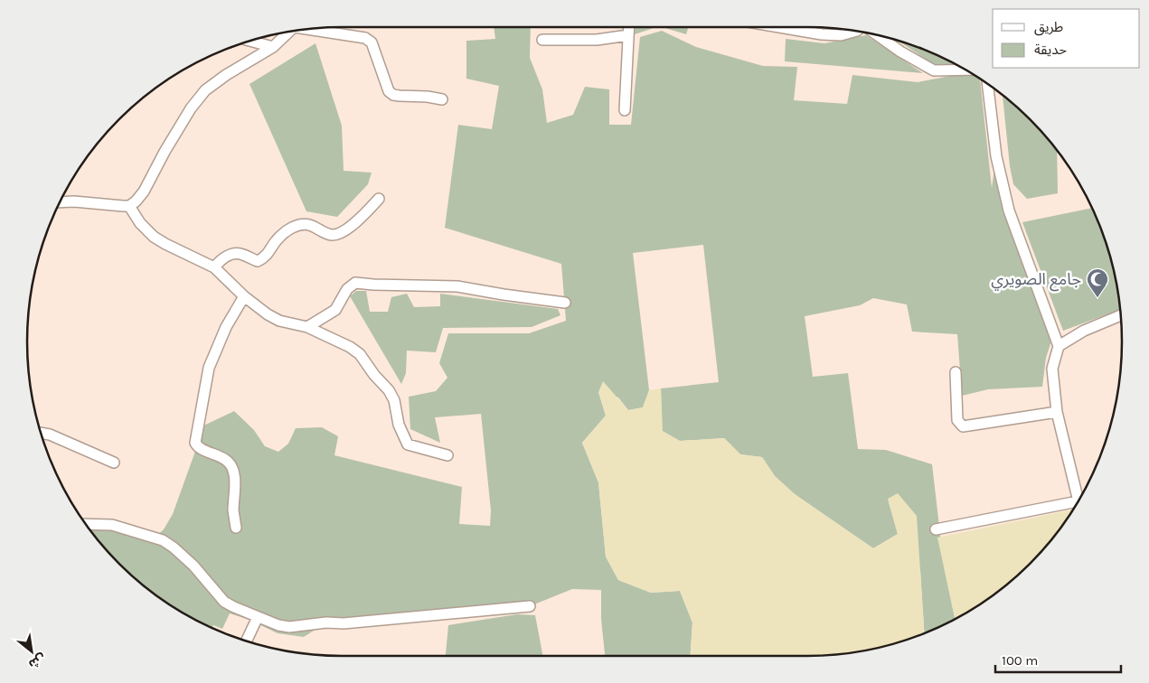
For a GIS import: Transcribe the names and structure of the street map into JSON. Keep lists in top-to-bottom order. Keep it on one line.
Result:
{"places":{"mosque":["جامع الصويري"]},"legend":["طريق","حديقة"],"scale_bar":"100 m","north":"bottom right"}
